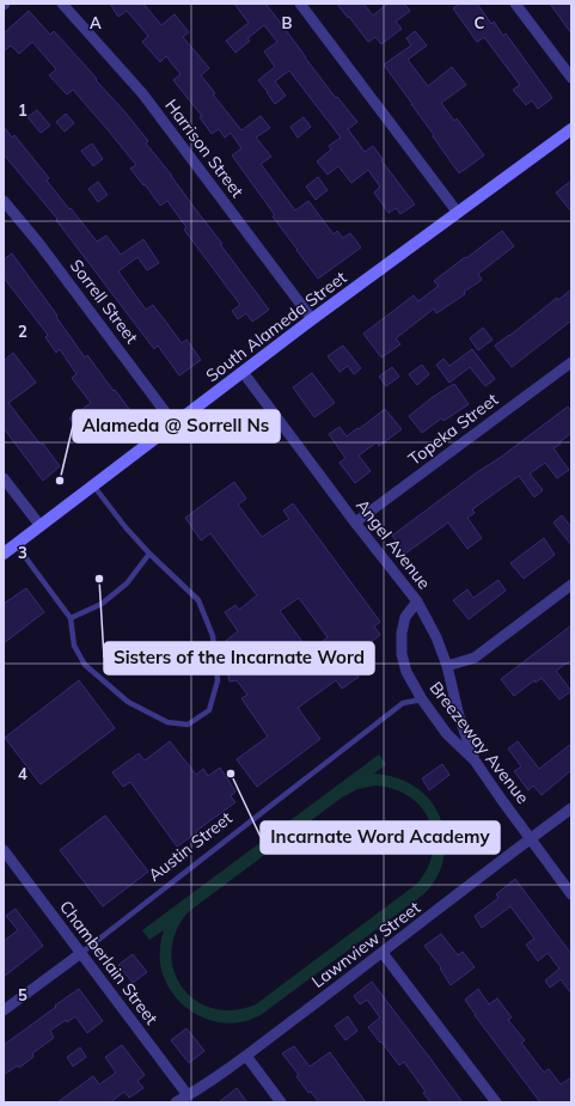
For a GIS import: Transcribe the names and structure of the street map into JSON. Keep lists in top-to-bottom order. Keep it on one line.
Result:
{"streets":{"main road":["South Alameda Street"],"street":["Harrison Street","Sorrell Street","Topeka Street","Angel Avenue","Breezeway Avenue","Austin Street","Lawnview Street","Chamberlain Street"]},"crossings":[["Harrison Street","South Alameda Street"],["Sorrell Street","South Alameda Street"],["South Alameda Street","Angel Avenue"],["Topeka Street","Angel Avenue"],["Angel Avenue","Breezeway Avenue"],["Breezeway Avenue","Austin Street"],["Breezeway Avenue","Lawnview Street"],["Austin Street","Chamberlain Street"],["Lawnview Street","Chamberlain Street"]],"places":["Alameda @ Sorrell Ns","Sisters of the Incarnate Word","Incarnate Word Academy"],"grid":{"columns":["A","B","C"],"rows":["1","2","3","4","5"]}}
